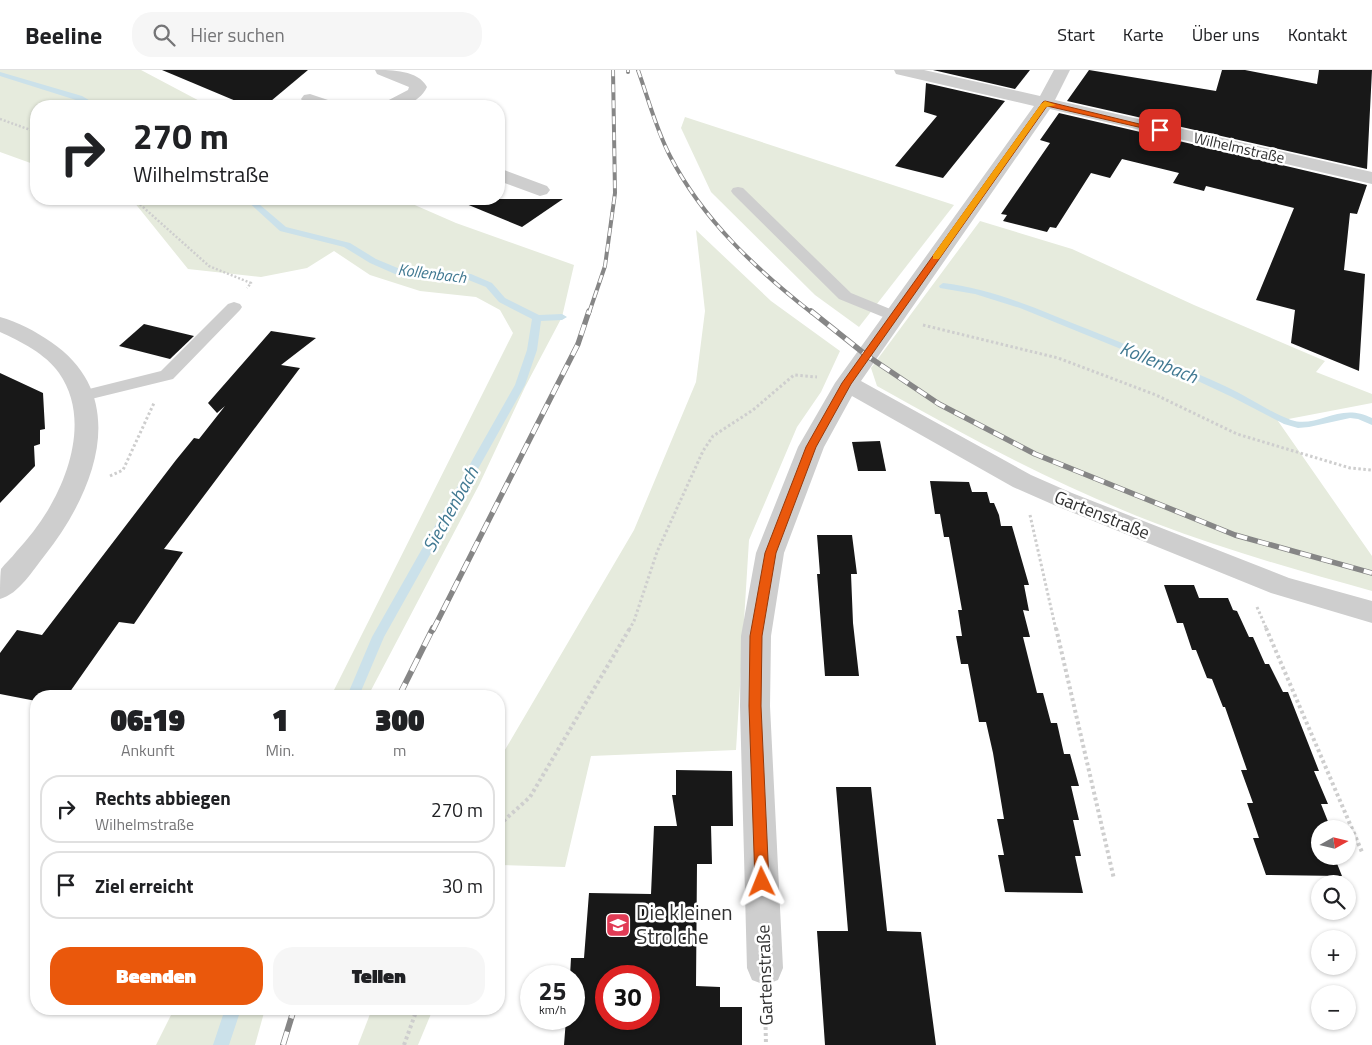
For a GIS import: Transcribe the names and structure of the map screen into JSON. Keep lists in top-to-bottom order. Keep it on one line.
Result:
{"streets":{"street":["Wilhelmstraße","Gartenstraße"]},"crossings":[["Wilhelmstraße","Gartenstraße"]],"water":["Kollenbach","Siechenbach"],"places":{"school or university":["Die kleinen Strolche"]},"north":"right","page":{"header":"Beeline","search":"Hier suchen","nav":["Start","Karte","Über uns","Kontakt"],"turn":["270 m","Wilhelmstraße"],"eta":["06:19","Ankunft","1","Min.","300","m"],"list":[{"name":"Rechts abbiegen","note":"Wilhelmstraße","value":"270 m"},{"name":"Ziel erreicht","value":"30 m"}],"map_buttons":["+","−"],"buttons":["Beenden","Teilen"],"speed":"25 km/h","limit":"30"}}
